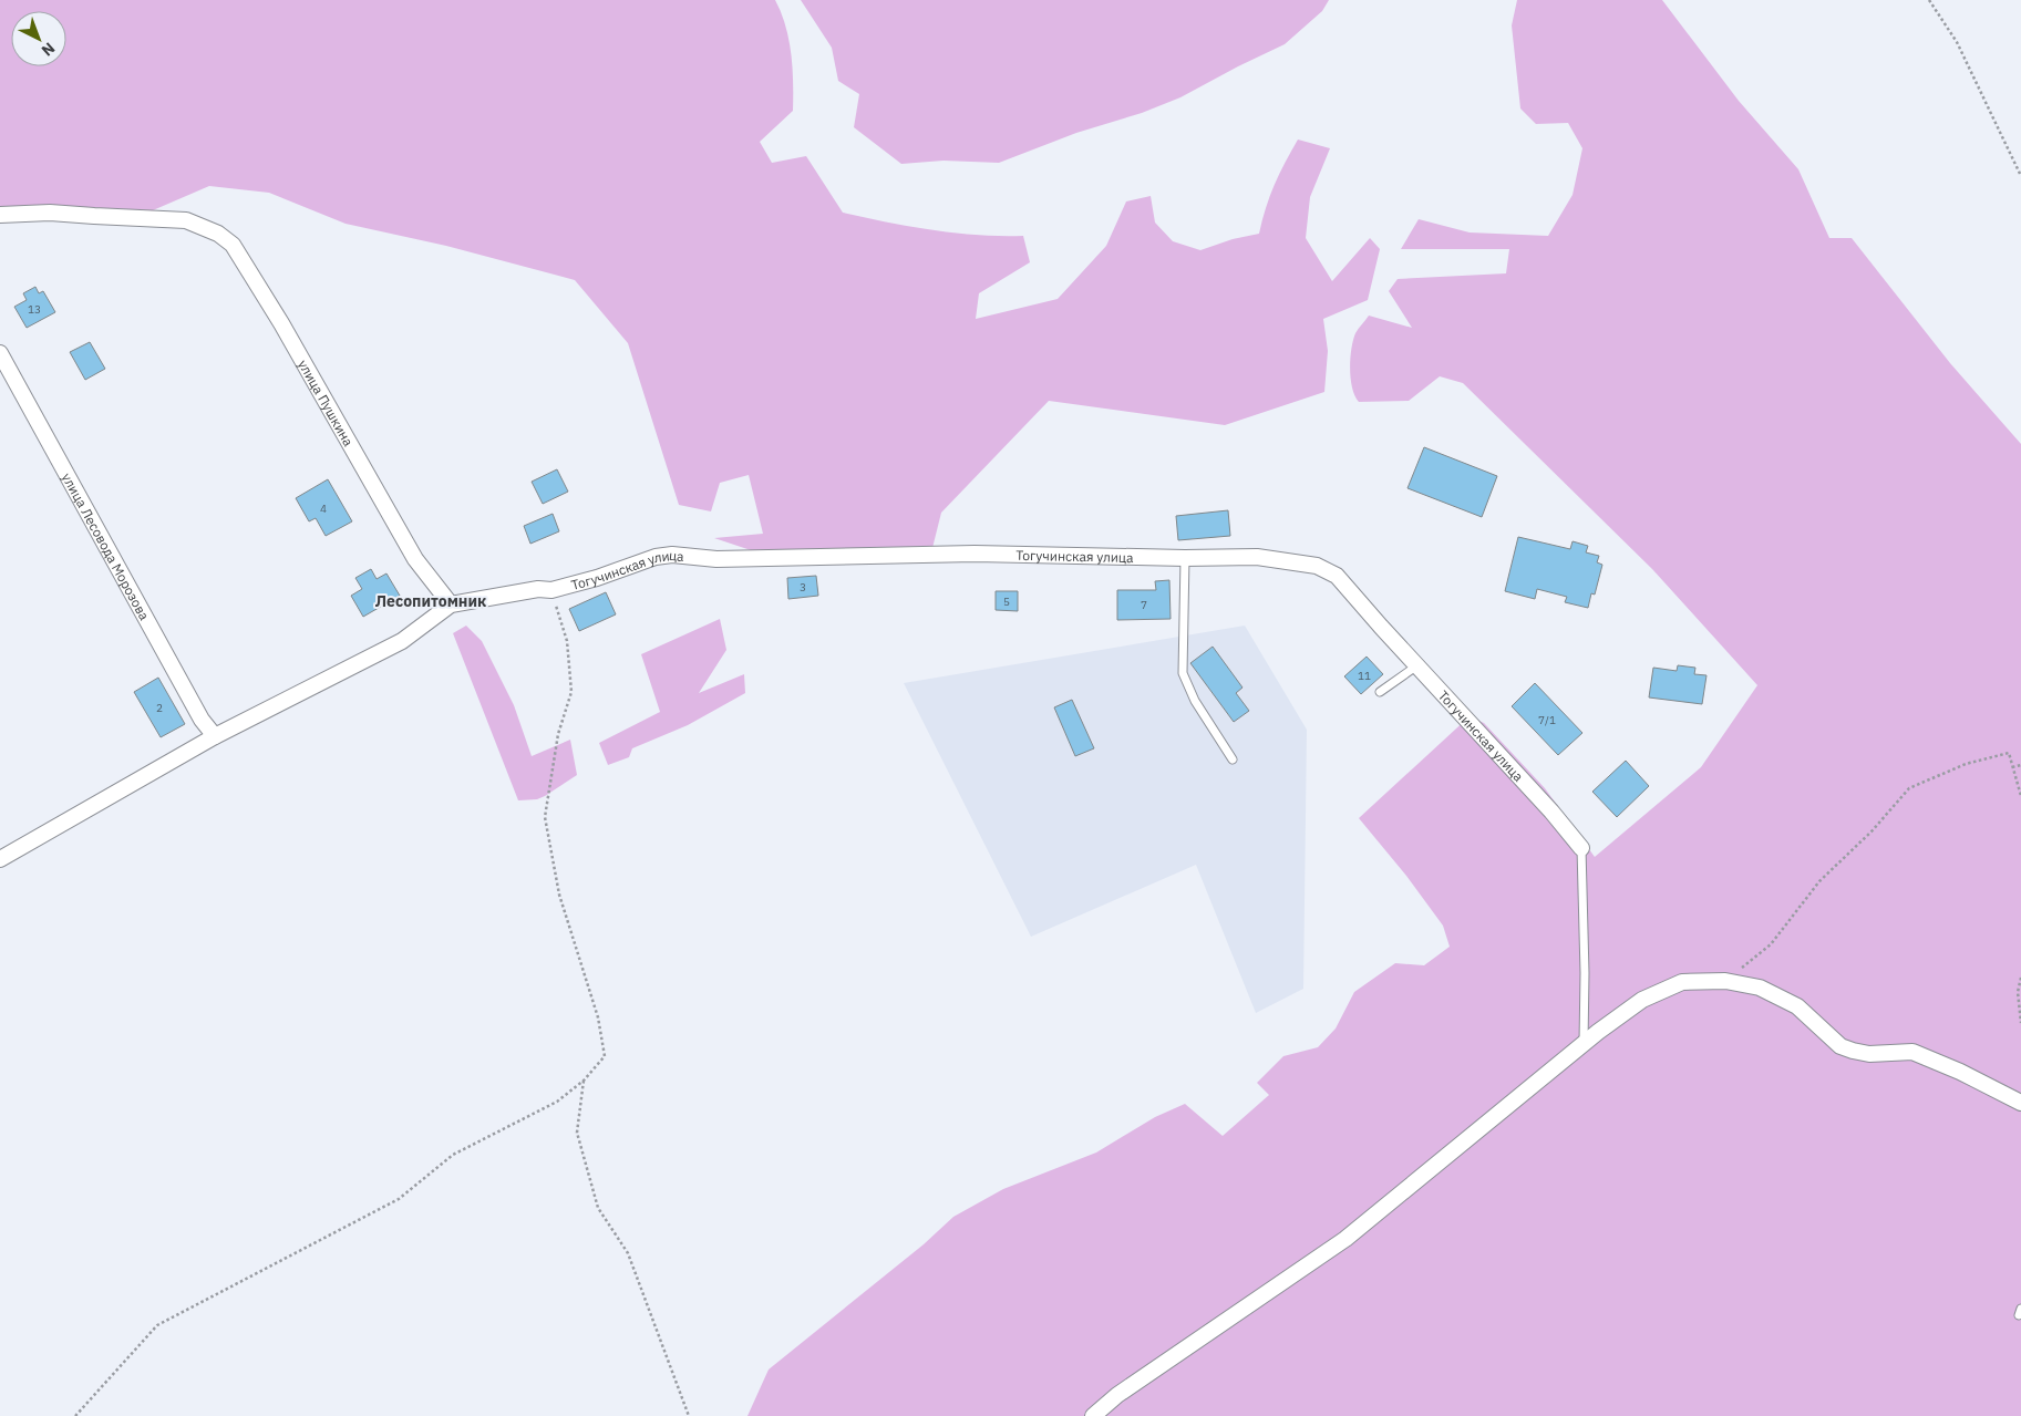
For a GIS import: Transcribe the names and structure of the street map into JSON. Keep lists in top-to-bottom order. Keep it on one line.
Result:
{"streets":{"street":["улица Пушкина","улица Лесовода Морозова","Тогучинская улица"]},"crossings":[["улица Пушкина","Тогучинская улица"]],"districts":["Лесопитомник"],"house_numbers":["13","4","3","5","7","11","2","7/1"],"north":"bottom right"}
